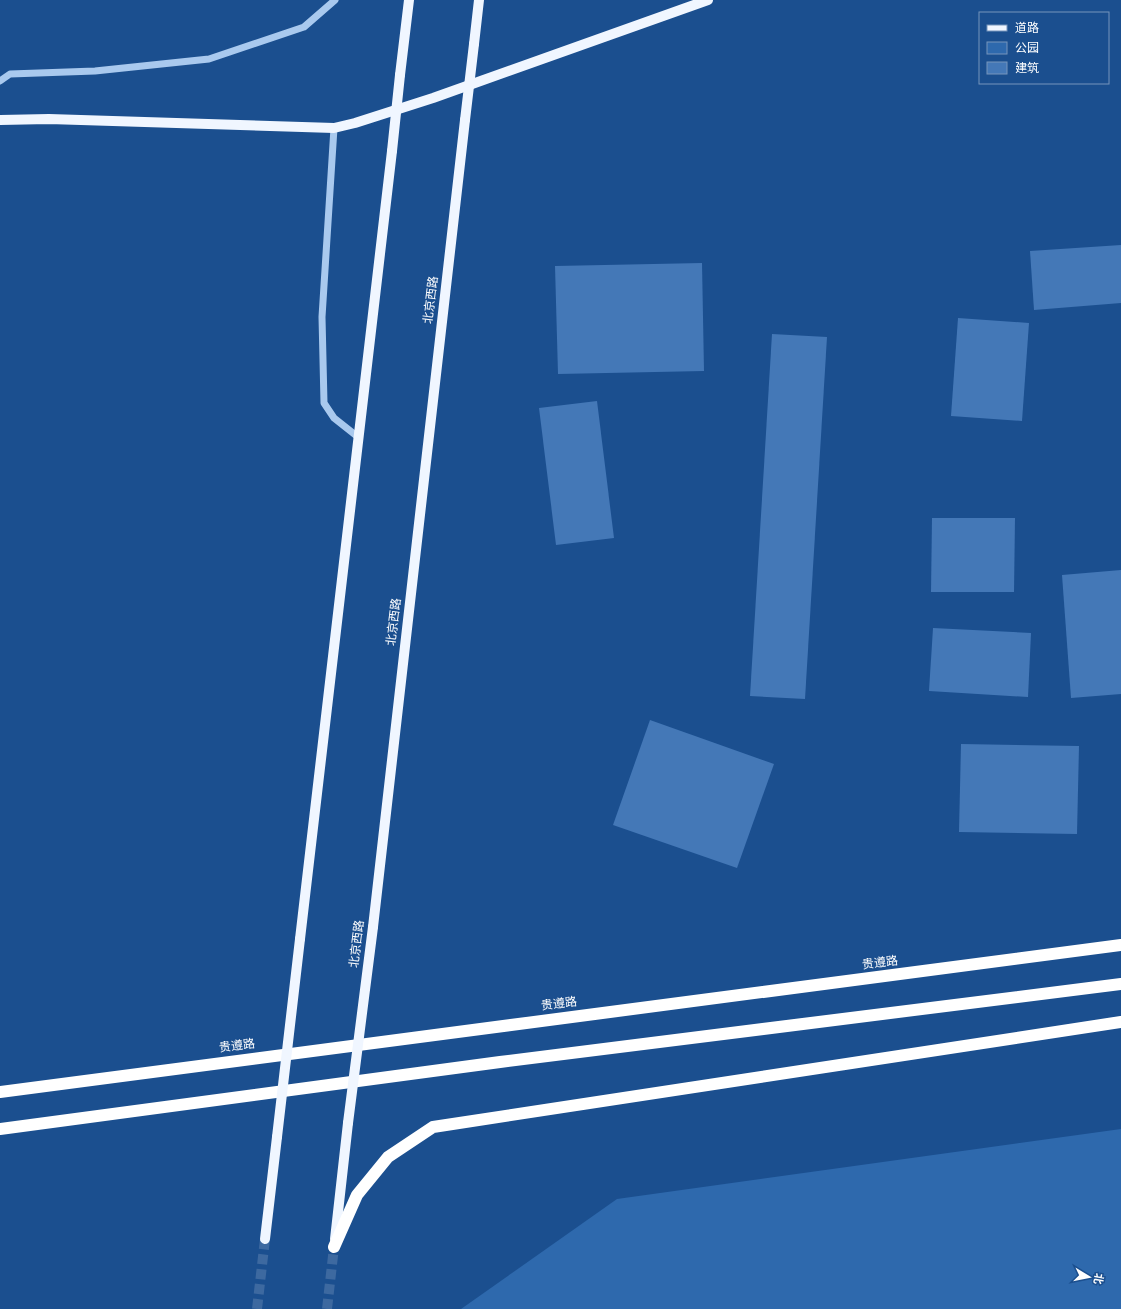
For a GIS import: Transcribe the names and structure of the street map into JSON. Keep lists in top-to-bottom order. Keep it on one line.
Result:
{"streets":{"highway":["贵遵路"],"main road":["北京西路"]},"legend":["道路","公园","建筑"],"north":"right"}
